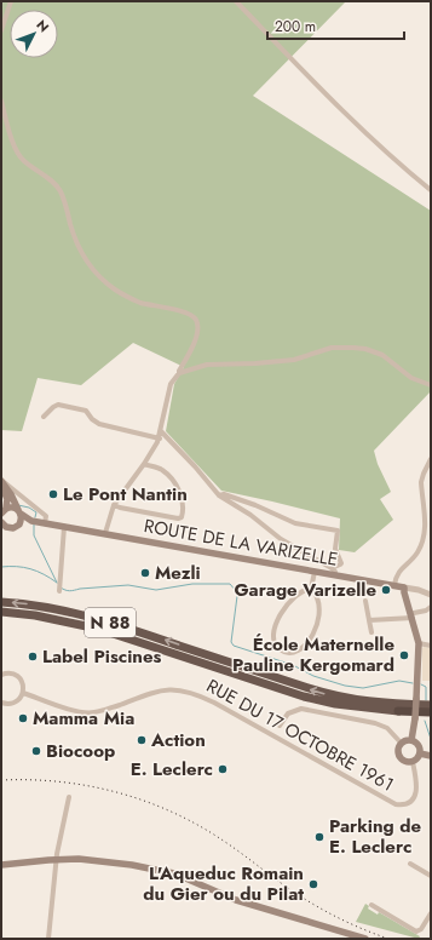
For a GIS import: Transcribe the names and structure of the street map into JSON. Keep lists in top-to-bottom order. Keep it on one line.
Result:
{"streets":{"highway":["N 88"],"main road":["ROUTE DE LA VARIZELLE"],"street":["RUE DU 17 OCTOBRE 1961"]},"places":["Le Pont Nantin","Mezli","Garage Varizelle","École Maternelle Pauline Kergomard","Label Piscines","Mamma Mia","Action","Biocoop","E. Leclerc","Parking de E. Leclerc","L'Aqueduc Romain du Gier ou du Pilat"],"scale_bar":"200 m","north":"top right"}
